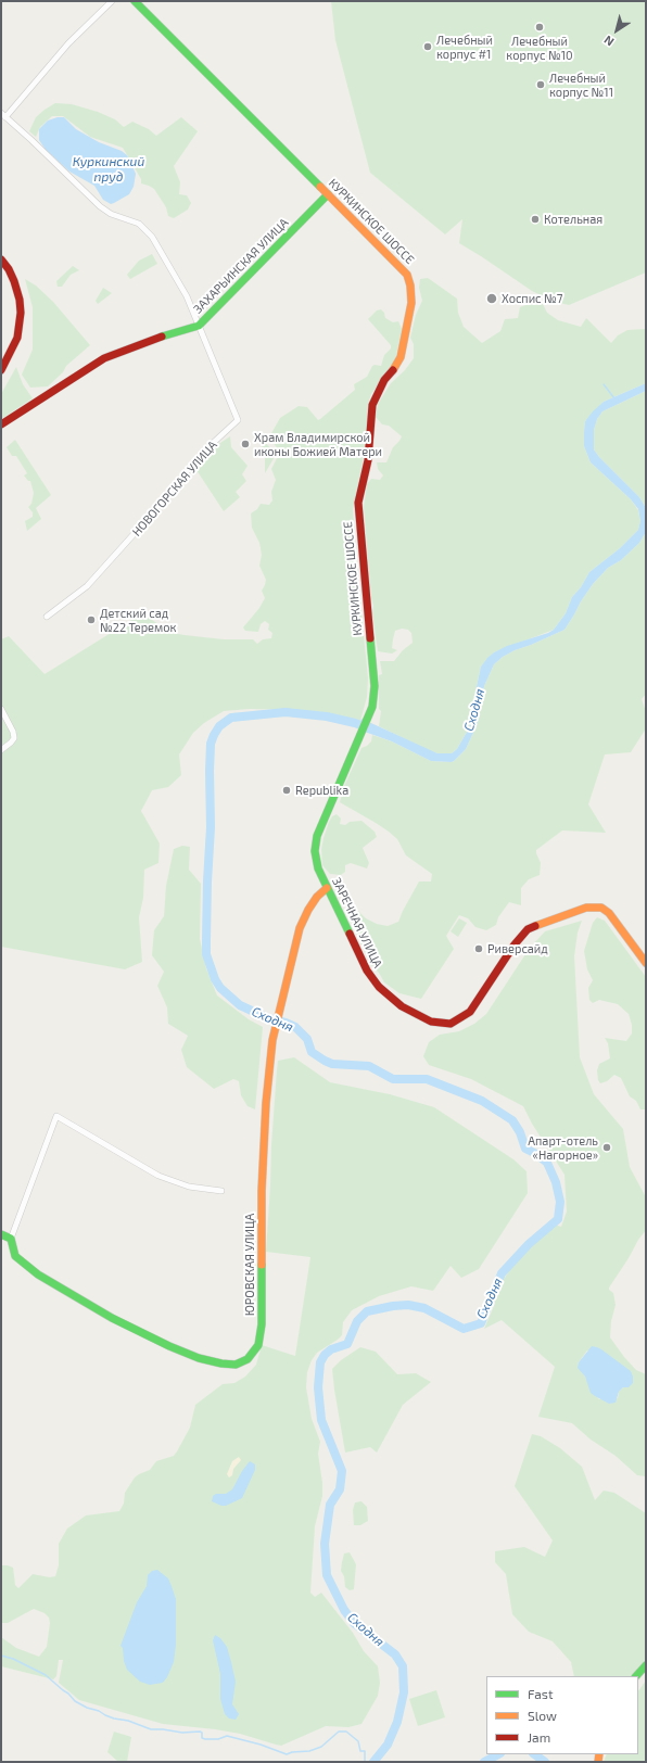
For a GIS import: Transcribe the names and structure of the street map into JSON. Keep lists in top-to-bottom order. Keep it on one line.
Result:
{"streets":{"main road":["КУРКИНСКОЕ ШОССЕ","ЗАХАРЬИНСКАЯ УЛИЦА","ЗАРЕЧНАЯ УЛИЦА","ЮРОВСКАЯ УЛИЦА"],"street":["НОВОГОРСКАЯ УЛИЦА"]},"crossings":[["КУРКИНСКОЕ ШОССЕ","ЗАХАРЬИНСКАЯ УЛИЦА"],["КУРКИНСКОЕ ШОССЕ","ЗАРЕЧНАЯ УЛИЦА"],["ЗАХАРЬИНСКАЯ УЛИЦА","НОВОГОРСКАЯ УЛИЦА"],["ЗАРЕЧНАЯ УЛИЦА","ЮРОВСКАЯ УЛИЦА"]],"water":["Куркинский пруд","Сходня"],"places":["Лечебный корпус №10","Лечебный корпус #1","Лечебный корпус №11","Котельная","Хоспис №7","Храм Владимирской иконы Божией Матери","Детский сад №22 Теремок","Republika","Риверсайд","Апарт-отель «Нагорное»"],"legend":["Fast","Slow","Jam"],"north":"bottom left"}
